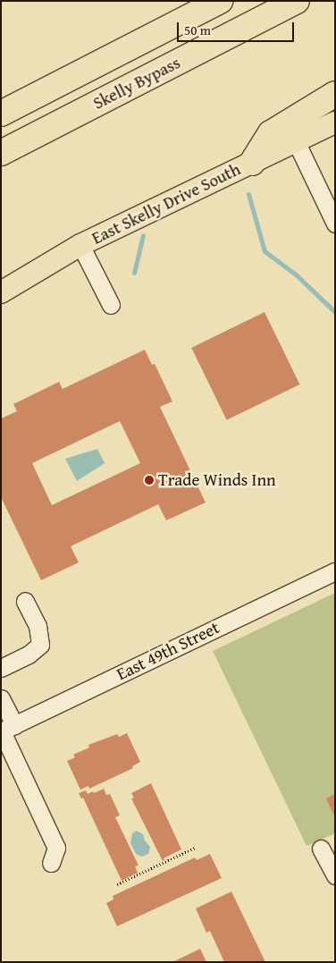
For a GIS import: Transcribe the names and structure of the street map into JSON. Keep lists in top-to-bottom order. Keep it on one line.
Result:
{"streets":{"highway":["Skelly Bypass"],"main road":["East Skelly Drive South"],"street":["East 49th Street"]},"places":["Trade Winds Inn"],"scale_bar":"50 m"}
